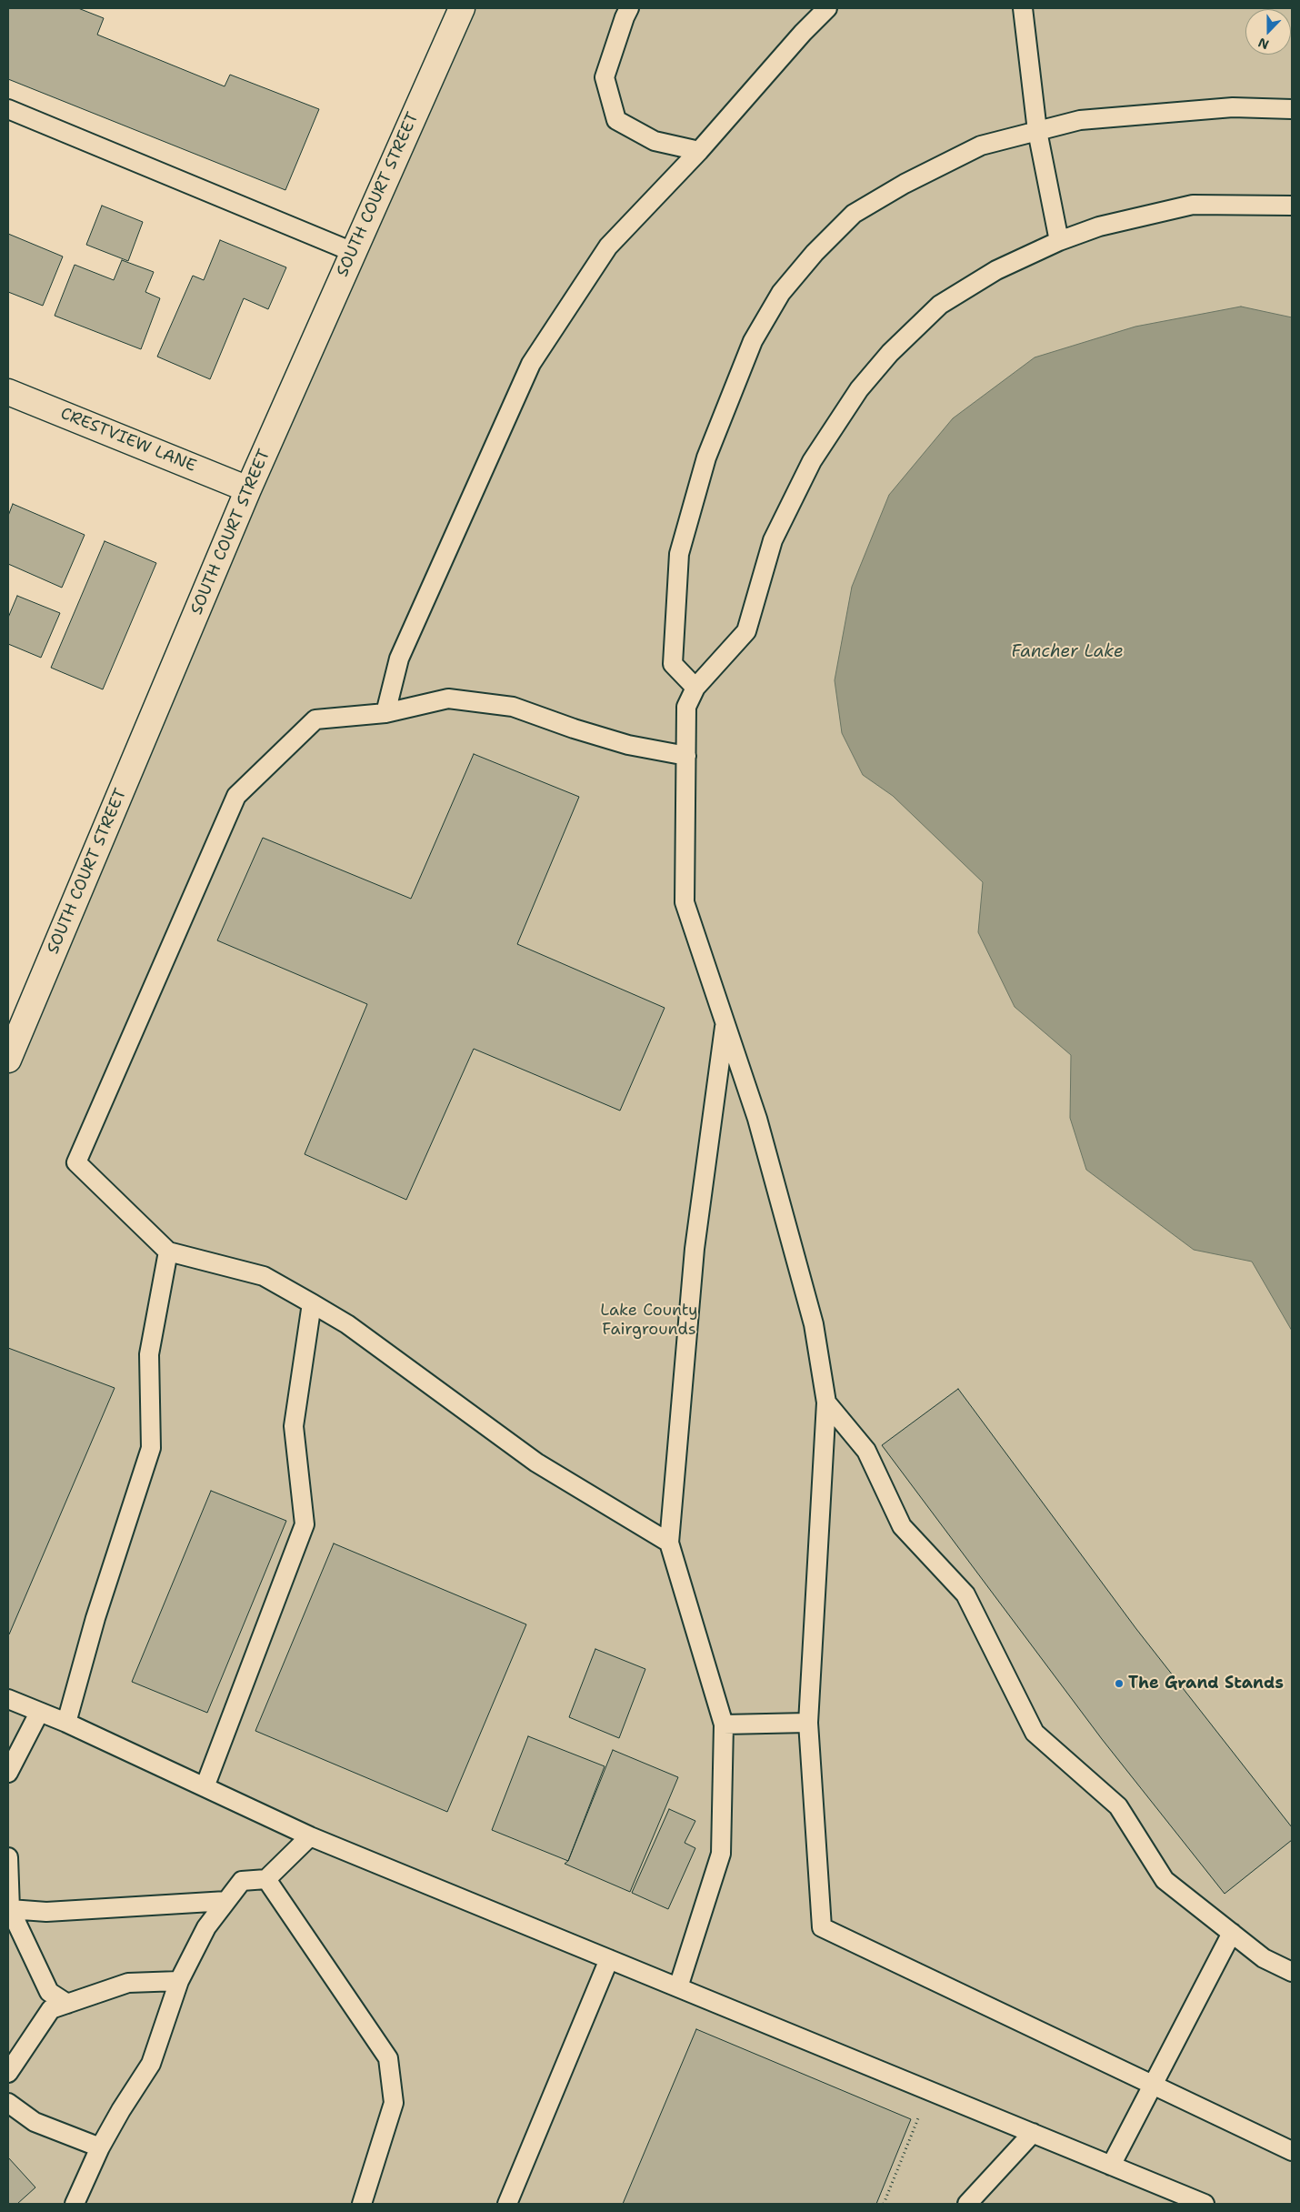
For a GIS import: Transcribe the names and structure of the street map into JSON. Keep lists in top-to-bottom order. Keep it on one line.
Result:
{"streets":{"street":["SOUTH COURT STREET","CRESTVIEW LANE"]},"crossings":[["SOUTH COURT STREET","CRESTVIEW LANE"]],"water":["Fancher Lake"],"parks":["Lake County Fairgrounds"],"places":["The Grand Stands"],"north":"bottom"}
